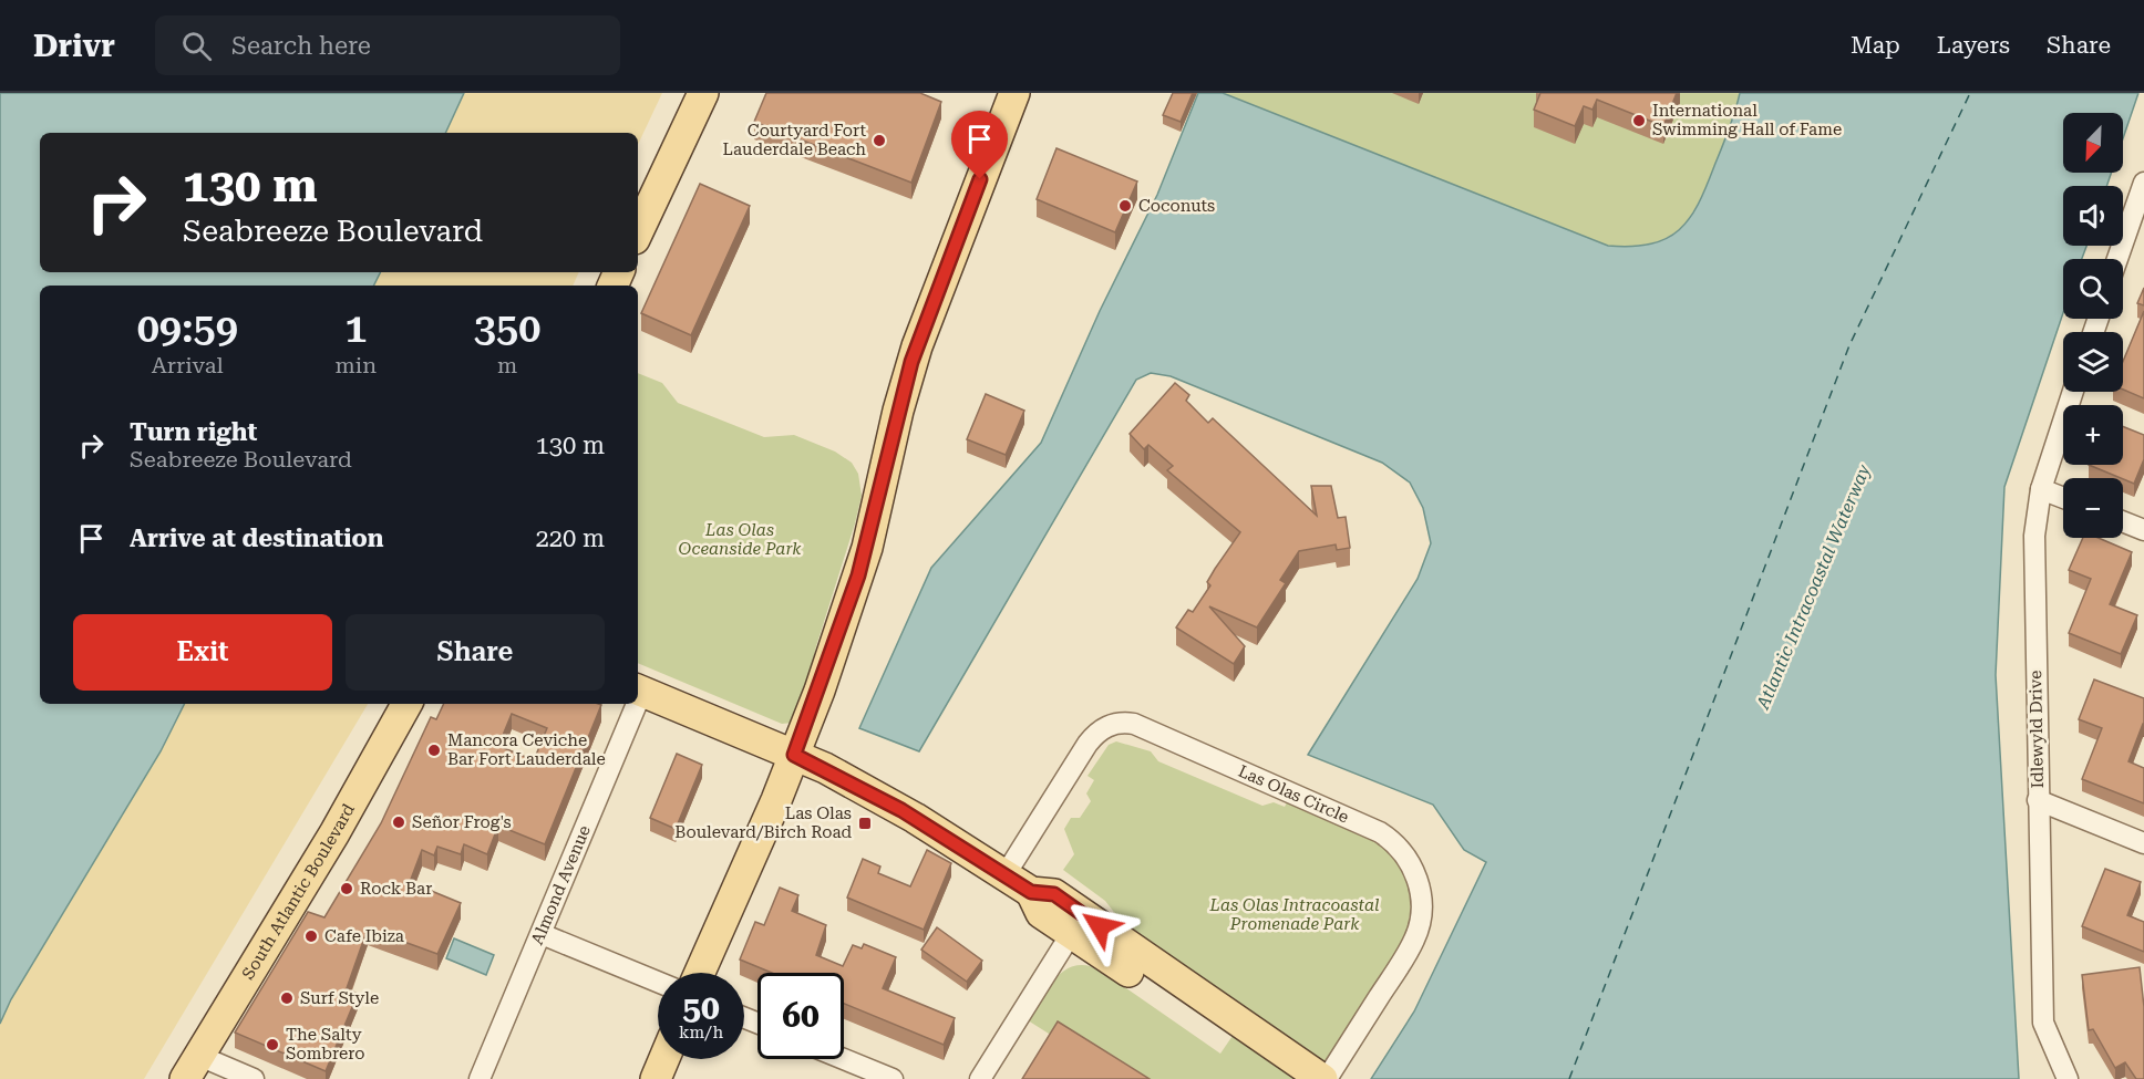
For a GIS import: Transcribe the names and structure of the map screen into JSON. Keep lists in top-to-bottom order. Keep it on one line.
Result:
{"streets":{"main road":["South Atlantic Boulevard"],"street":["Idlewyld Drive","Las Olas Circle","Almond Avenue"]},"water":["Atlantic Intracoastal Waterway"],"parks":["Las Olas Oceanside Park","Las Olas Intracoastal Promenade Park"],"places":{"other":["International Swimming Hall of Fame","Courtyard Fort Lauderdale Beach","Coconuts","Mancora Ceviche Bar Fort Lauderdale","Señor Frog's","Rock Bar","Cafe Ibiza","Surf Style","The Salty Sombrero"],"transit":["Las Olas Boulevard/Birch Road"]},"north":"bottom left","page":{"header":"Drivr","search":"Search here","nav":["Map","Layers","Share"],"map_buttons":["+","−"],"turn":["130 m","Seabreeze Boulevard"],"eta":["09:59","Arrival","1","min","350","m"],"list":[{"name":"Turn right","note":"Seabreeze Boulevard","value":"130 m"},{"name":"Arrive at destination","value":"220 m"}],"buttons":["Exit","Share"],"speed":"50 km/h","limit":"60"}}
